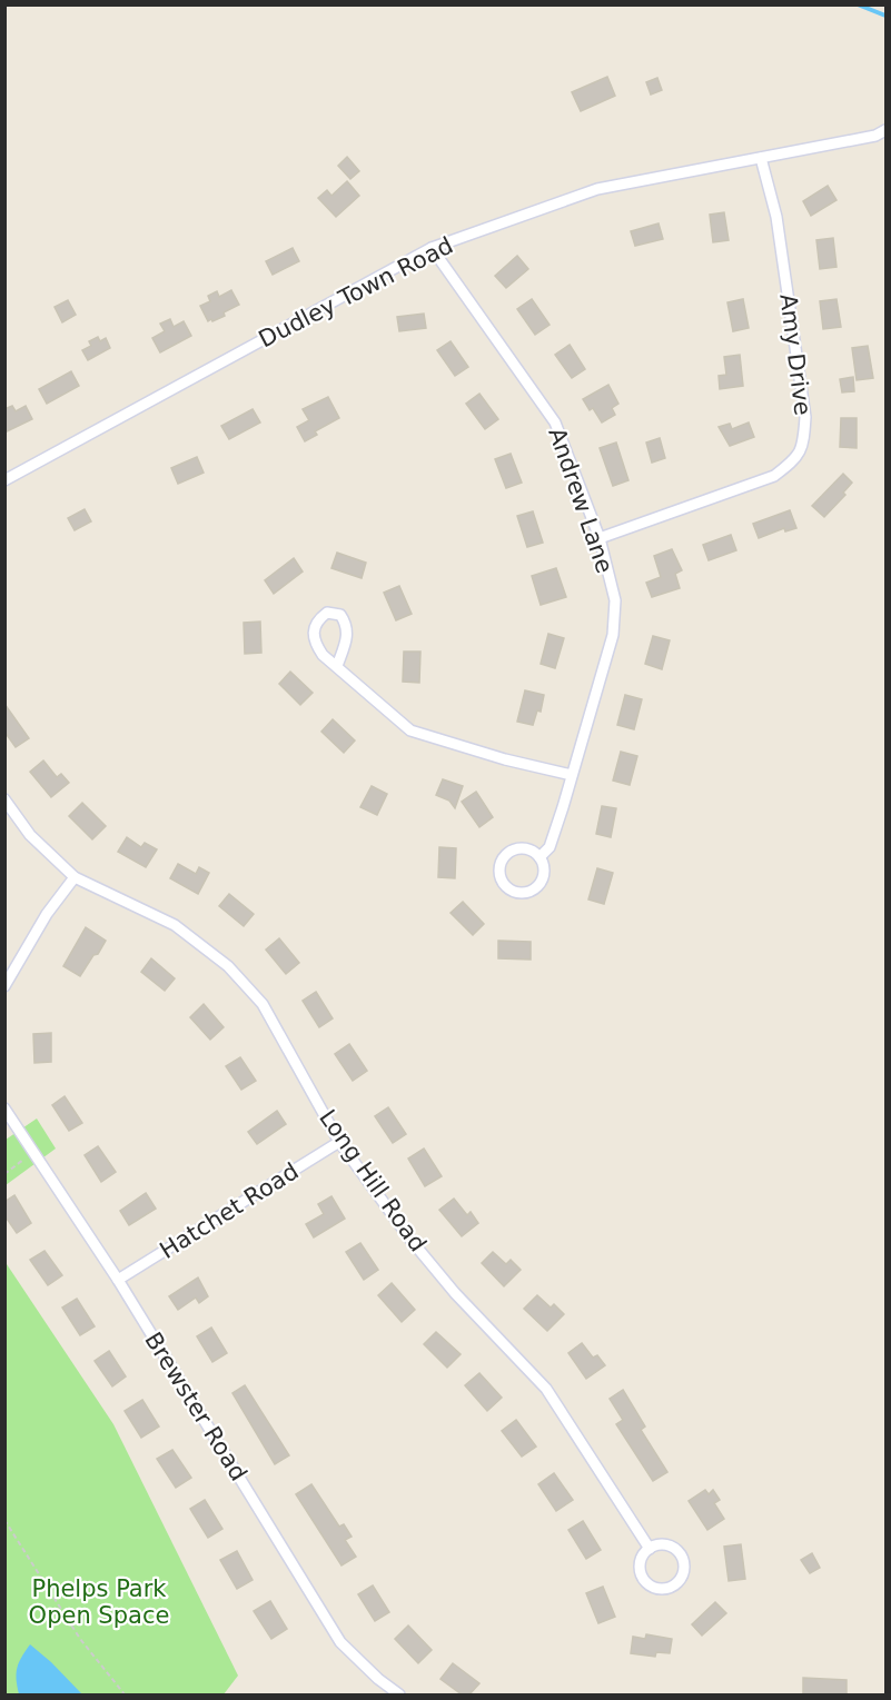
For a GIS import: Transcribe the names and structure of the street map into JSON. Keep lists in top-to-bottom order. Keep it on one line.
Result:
{"streets":{"street":["Dudley Town Road","Amy Drive","Andrew Lane","Long Hill Road","Hatchet Road","Brewster Road"]},"crossings":[["Dudley Town Road","Amy Drive"],["Dudley Town Road","Andrew Lane"],["Amy Drive","Andrew Lane"],["Long Hill Road","Hatchet Road"],["Hatchet Road","Brewster Road"]],"parks":["Phelps Park Open Space"]}
